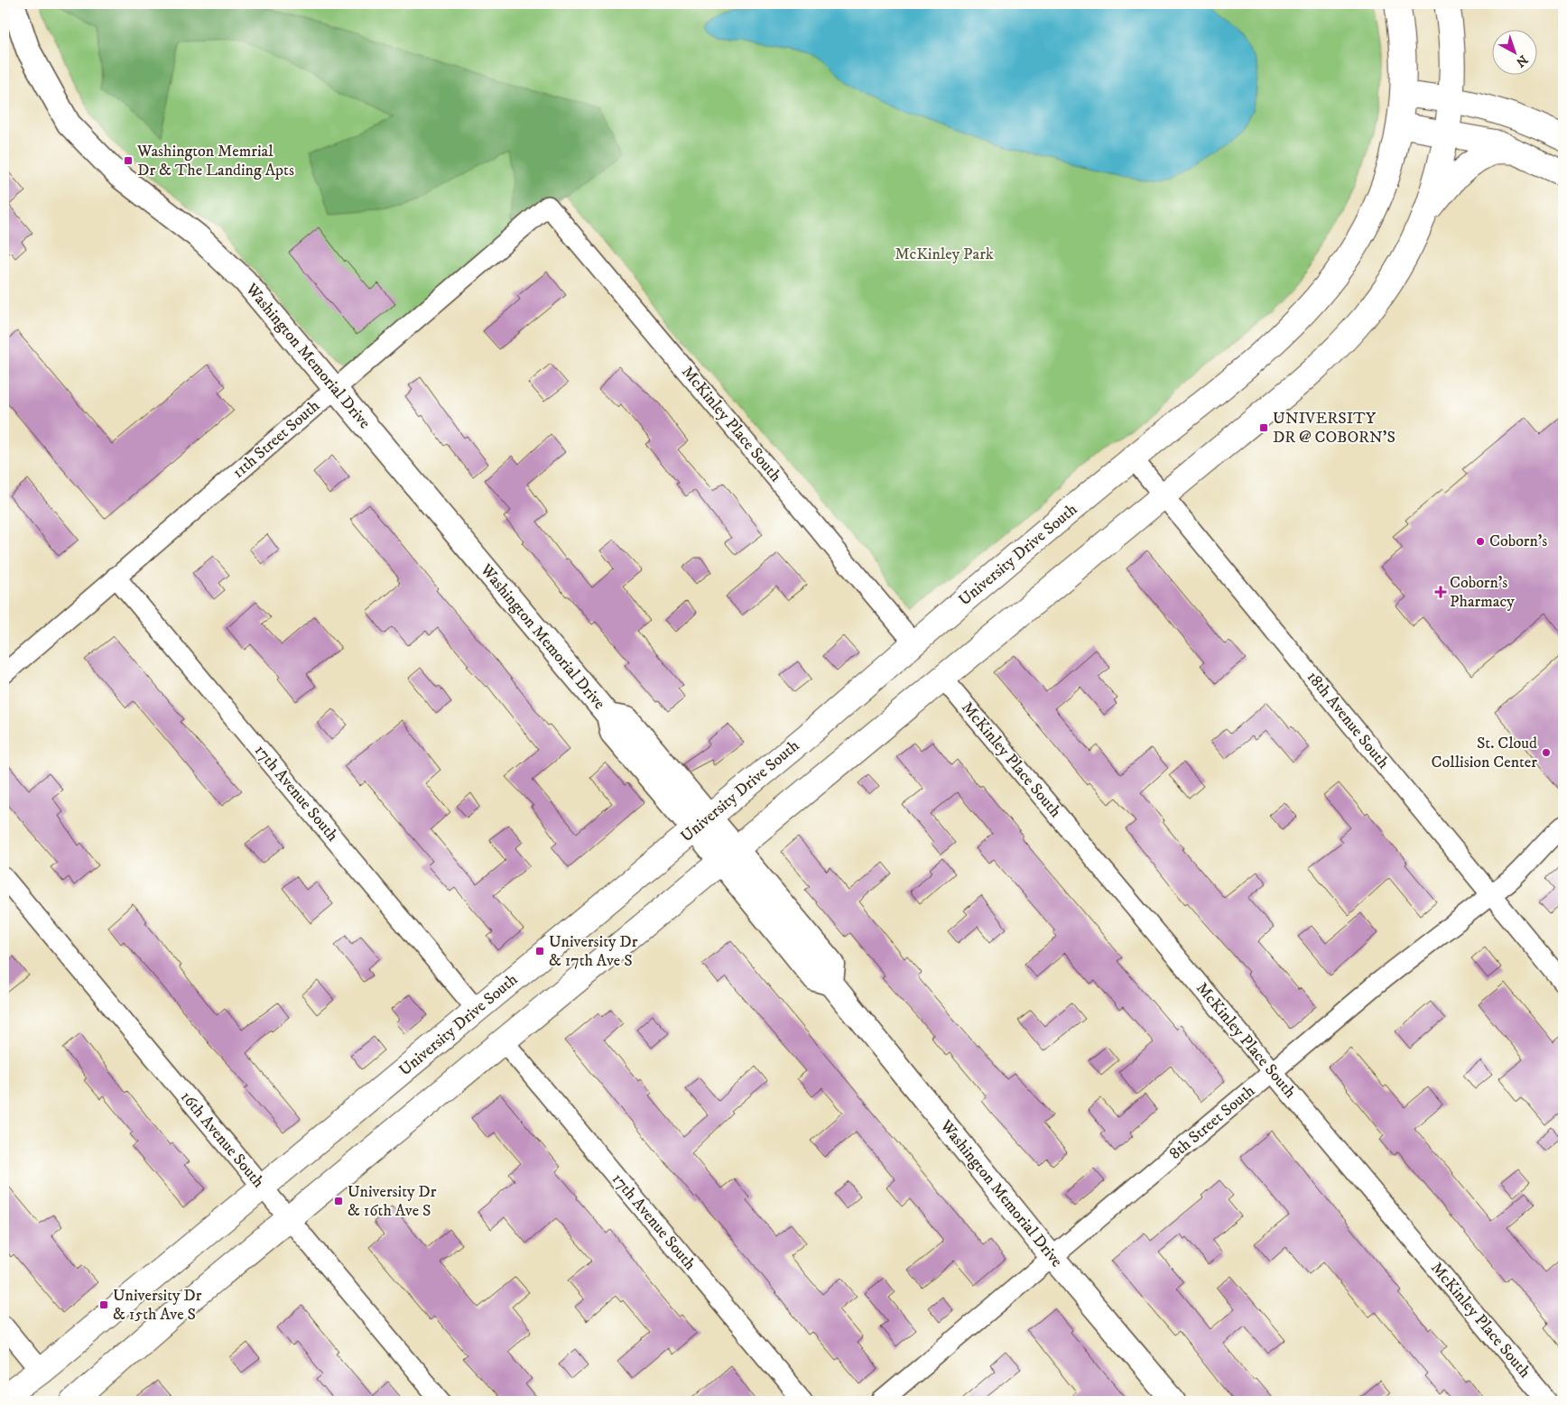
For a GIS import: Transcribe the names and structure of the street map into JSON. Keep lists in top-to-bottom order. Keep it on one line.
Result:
{"streets":{"main road":["University Drive South"],"street":["Washington Memorial Drive","McKinley Place South","11th Street South","18th Avenue South","17th Avenue South","8th Street South","16th Avenue South"]},"crossings":[["Washington Memorial Drive","11th Street South"],["Washington Memorial Drive","University Drive South"],["Washington Memorial Drive","8th Street South"],["McKinley Place South","11th Street South"],["McKinley Place South","University Drive South"],["McKinley Place South","8th Street South"],["11th Street South","17th Avenue South"],["University Drive South","18th Avenue South"],["University Drive South","17th Avenue South"],["University Drive South","16th Avenue South"],["18th Avenue South","8th Street South"]],"parks":["McKinley Park"],"places":{"transit":["Washington Memrial Dr & The Landing Apts","UNIVERSITY DR @ COBORN'S","University Dr & 17th Ave S","University Dr & 16th Ave S","University Dr & 15th Ave S"],"other":["Coborn's","St. Cloud Collision Center"],"health":["Coborn's Pharmacy"]},"north":"bottom right"}
